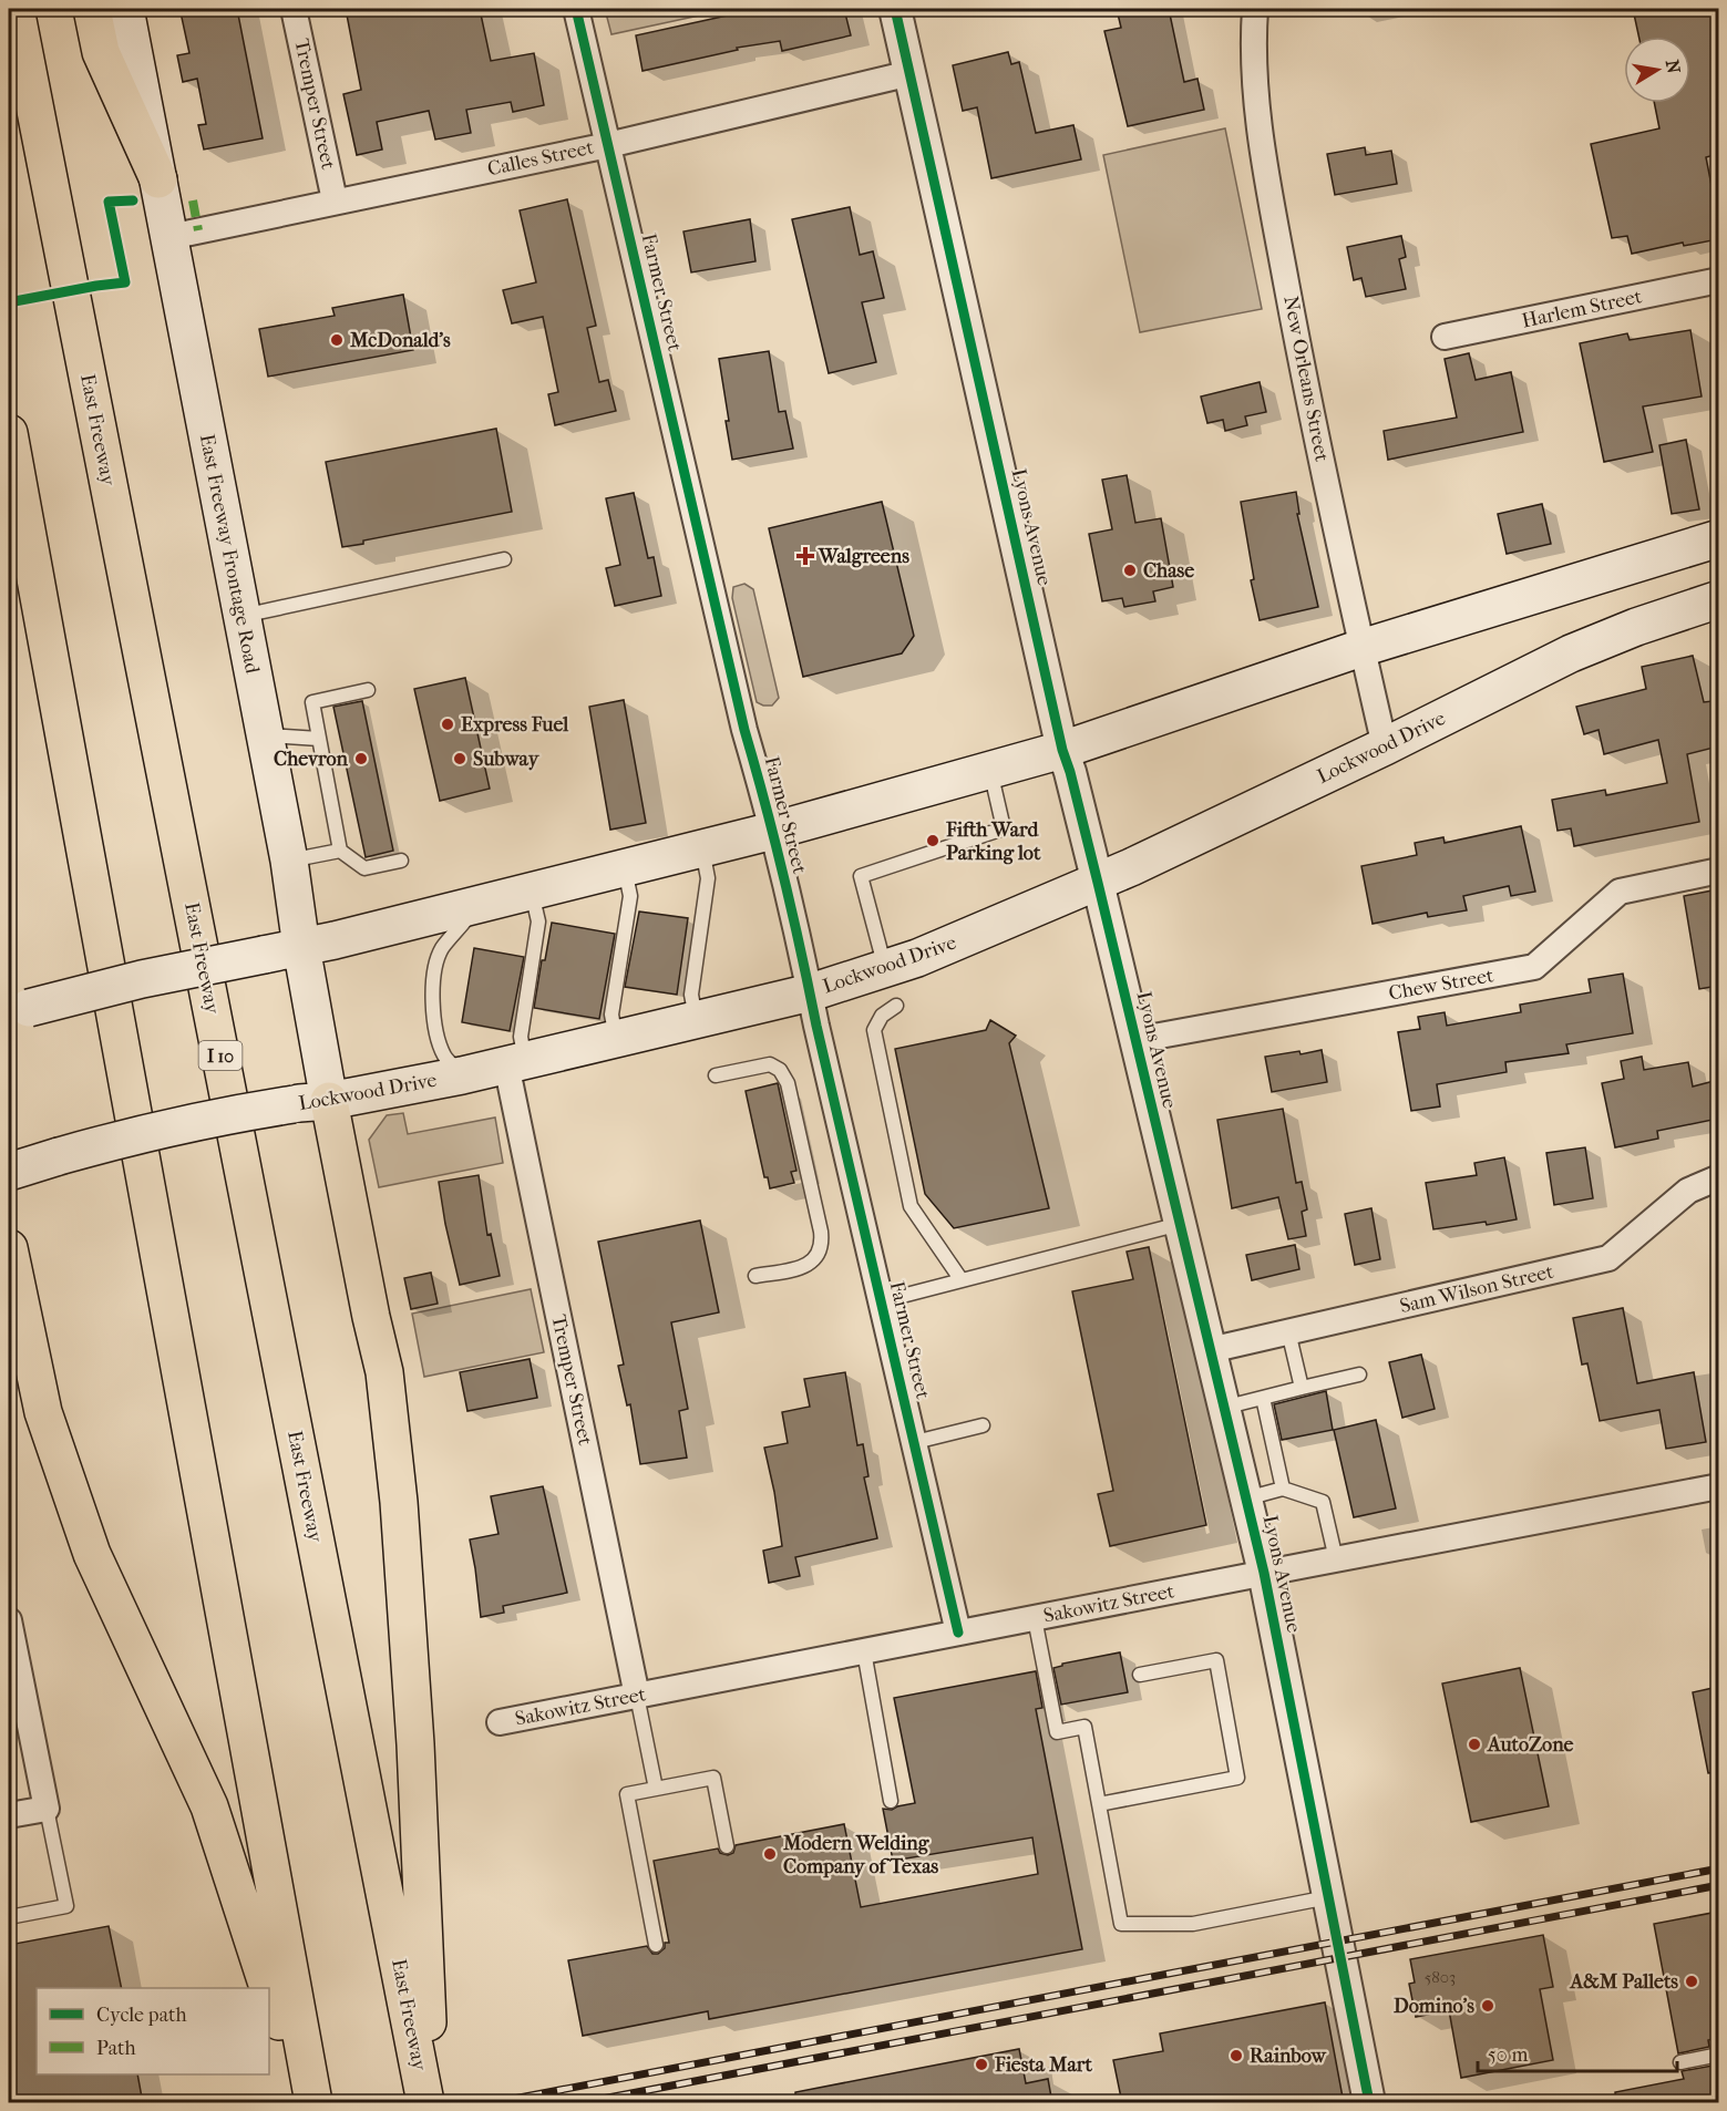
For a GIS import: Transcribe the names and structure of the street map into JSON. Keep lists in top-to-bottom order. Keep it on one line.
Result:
{"streets":{"highway":["East Freeway","I 10"],"main road":["East Freeway Frontage Road","Lockwood Drive"],"street":["Tremper Street","Calles Street","Farmer Street","Harlem Street","New Orleans Street","Lyons Avenue","Chew Street","Sam Wilson Street","Sakowitz Street"]},"crossings":[["Tremper Street","Calles Street"],["Tremper Street","Lockwood Drive"],["Tremper Street","Sakowitz Street"],["Calles Street","Farmer Street"],["Calles Street","Lyons Avenue"],["Calles Street","East Freeway Frontage Road"],["Farmer Street","Lockwood Drive"],["Farmer Street","Sakowitz Street"],["New Orleans Street","Lockwood Drive"],["Lyons Avenue","Lockwood Drive"],["Lyons Avenue","Chew Street"],["Lyons Avenue","Sam Wilson Street"],["Lyons Avenue","Sakowitz Street"],["East Freeway Frontage Road","Lockwood Drive"]],"places":{"other":["McDonald's","Chase","Express Fuel","Chevron","Subway","Fifth Ward Parking lot","AutoZone","Modern Welding Company of Texas","A&M Pallets","Domino's","Rainbow","Fiesta Mart"],"health":["Walgreens"]},"house_numbers":["5803"],"legend":["Cycle path","Path"],"scale_bar":"50 m","north":"right"}
